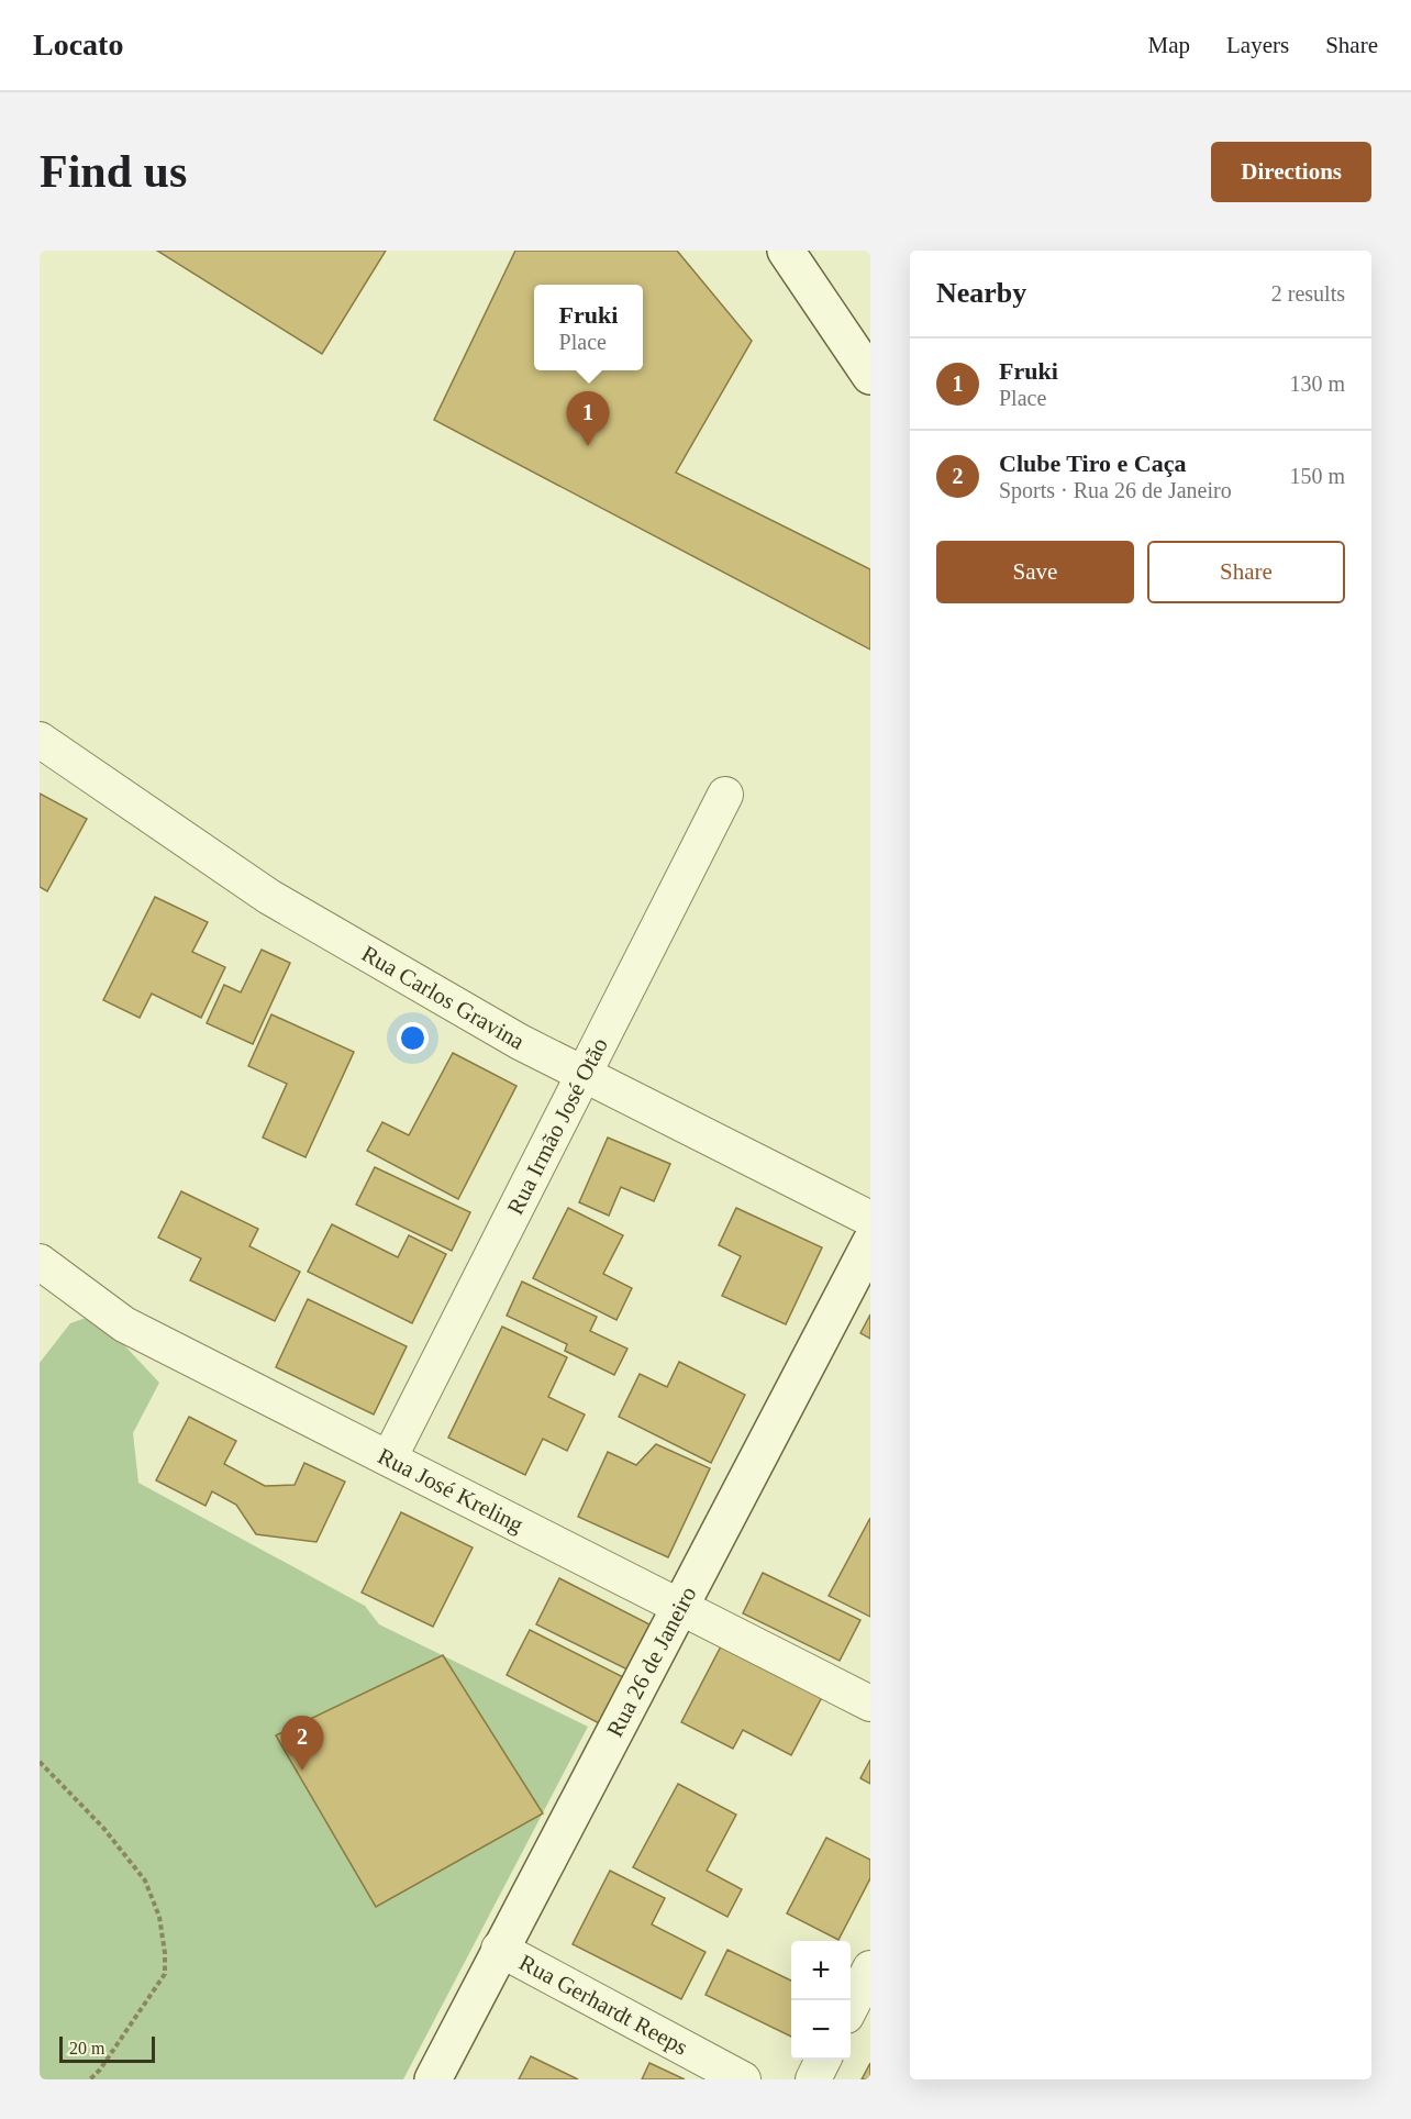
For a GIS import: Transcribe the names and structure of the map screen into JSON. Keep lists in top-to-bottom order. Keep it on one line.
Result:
{"streets":{"street":["Rua Carlos Gravina","Rua Irmão José Otão","Rua José Kreling","Rua 26 de Janeiro","Rua Gerhardt Reeps"]},"crossings":[["Rua Carlos Gravina","Rua Irmão José Otão"],["Rua Irmão José Otão","Rua José Kreling"],["Rua José Kreling","Rua 26 de Janeiro"],["Rua 26 de Janeiro","Rua Gerhardt Reeps"]],"scale_bar":"20 m","page":{"header":"Locato","nav":["Map","Layers","Share"],"buttons":["Directions",["Save","Share"]],"title":"Find us","heading":["Nearby","2 results"],"popup":["Fruki","Place"],"list":[{"mark":"1","name":"Fruki","note":"Place","value":"130 m"},{"mark":"2","name":"Clube Tiro e Caça","note":"Sports · Rua 26 de Janeiro","value":"150 m"}],"pins":["1","2"],"map_buttons":["+","−"],"scale":"20 m"}}
